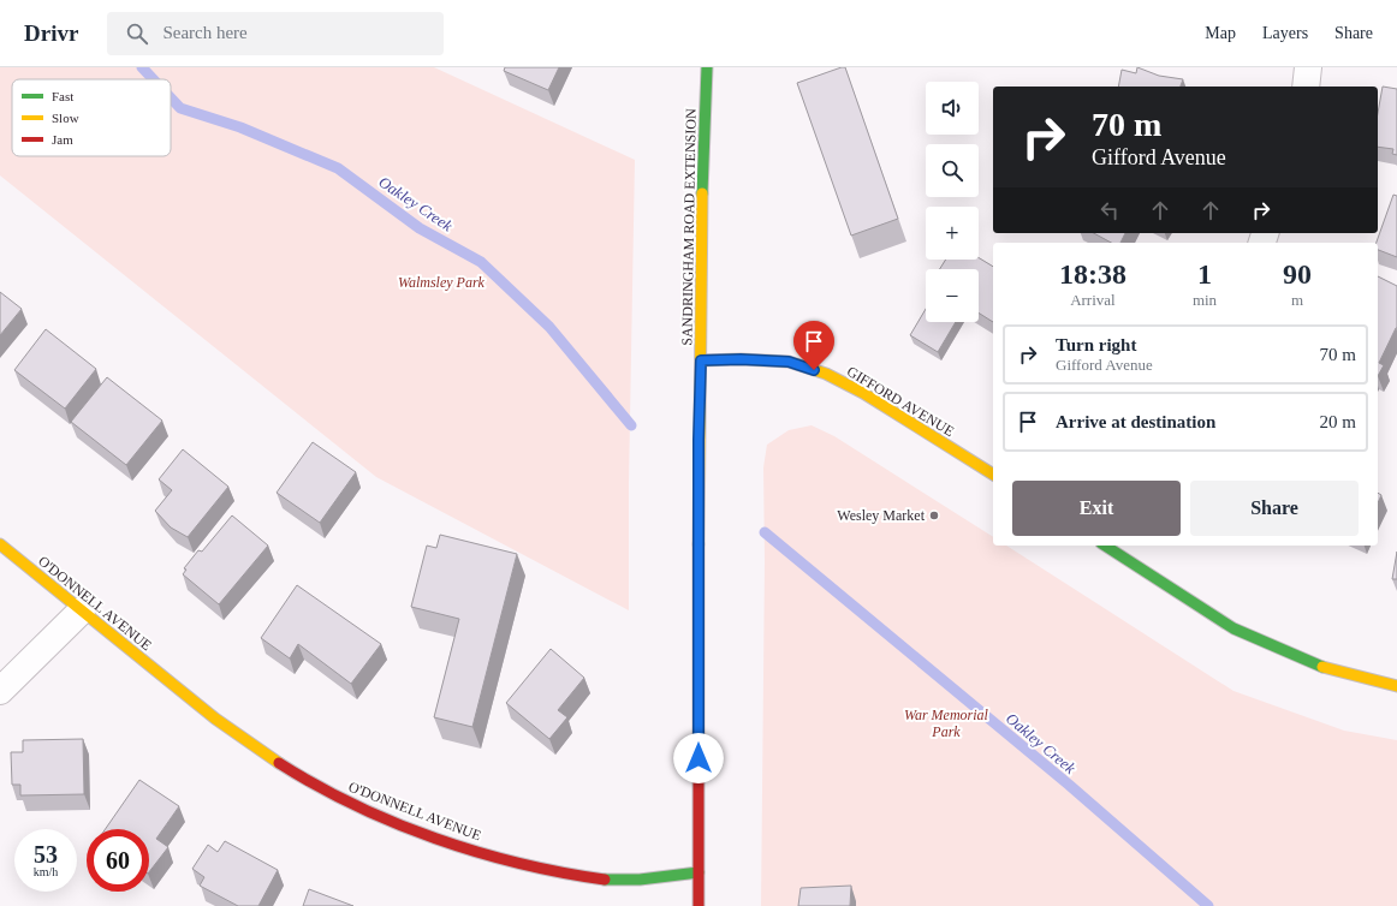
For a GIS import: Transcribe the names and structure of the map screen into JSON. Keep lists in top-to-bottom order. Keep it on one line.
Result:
{"streets":{"street":["SANDRINGHAM ROAD EXTENSION","GIFFORD AVENUE","O'DONNELL AVENUE"]},"crossings":[["SANDRINGHAM ROAD EXTENSION","GIFFORD AVENUE"],["SANDRINGHAM ROAD EXTENSION","O'DONNELL AVENUE"]],"water":["Oakley Creek"],"parks":["Walmsley Park","War Memorial Park"],"places":["Wesley Market"],"legend":["Fast","Slow","Jam"],"page":{"header":"Drivr","search":"Search here","nav":["Map","Layers","Share"],"map_buttons":["+","−"],"turn":["70 m","Gifford Avenue"],"eta":["18:38","Arrival","1","min","90","m"],"list":[{"name":"Turn right","note":"Gifford Avenue","value":"70 m"},{"name":"Arrive at destination","value":"20 m"}],"buttons":["Exit","Share"],"speed":"53 km/h","limit":"60"}}
